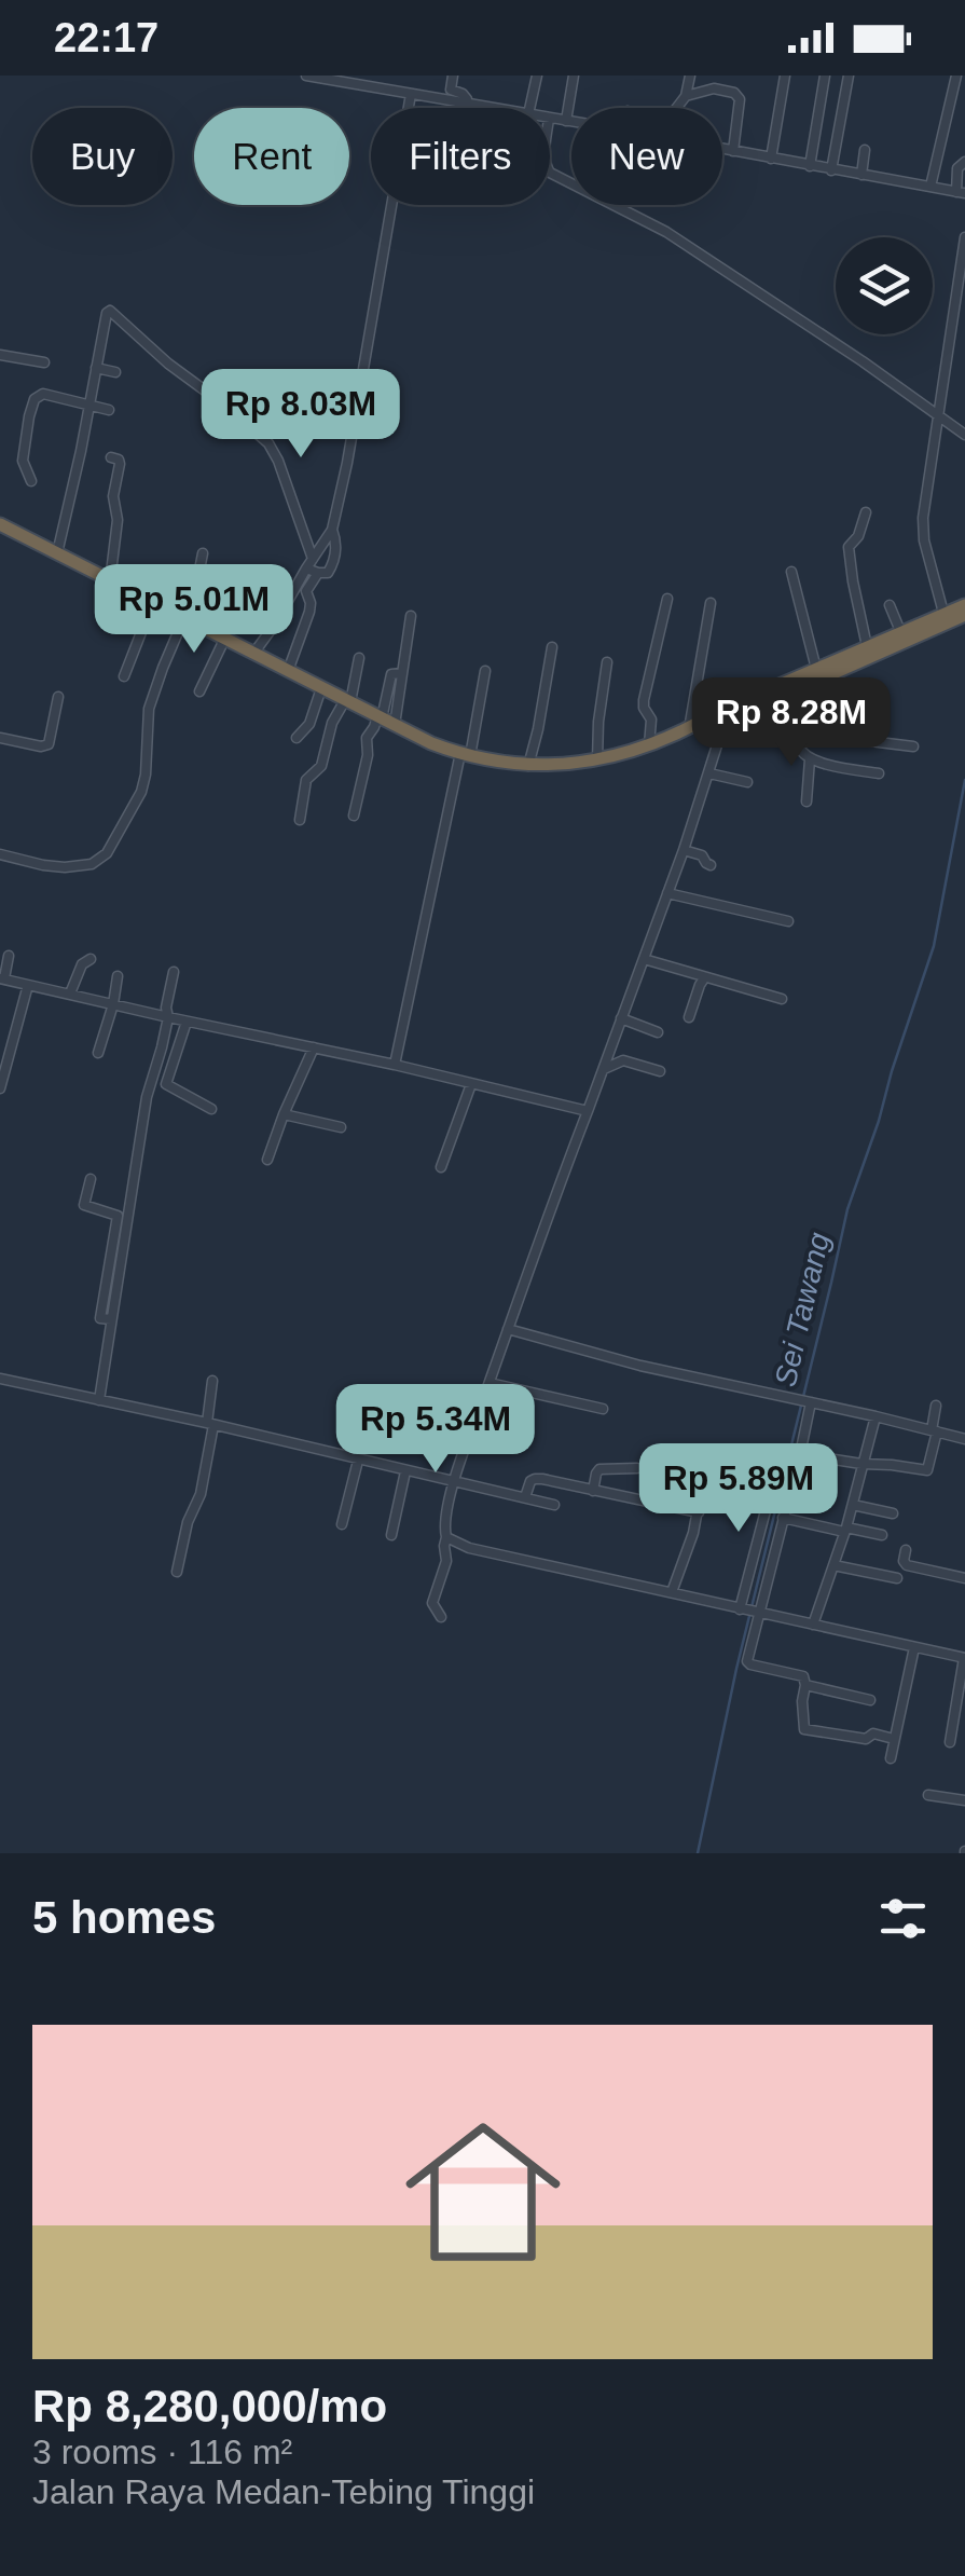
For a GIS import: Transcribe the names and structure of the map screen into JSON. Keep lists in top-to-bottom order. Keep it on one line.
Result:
{"water":["Sei Tawang"],"page":{"status":"22:17","chip":["Buy","Rent","Filters","New"],"price":["Rp 8.03M","Rp 5.01M","Rp 8.28M","Rp 5.34M","Rp 5.89M"],"heading":"5 homes","list":[{"name":"Rp 8,280,000/mo","note":"3 rooms · 116 m² · Jalan Raya Medan-Tebing Tinggi"}]}}
